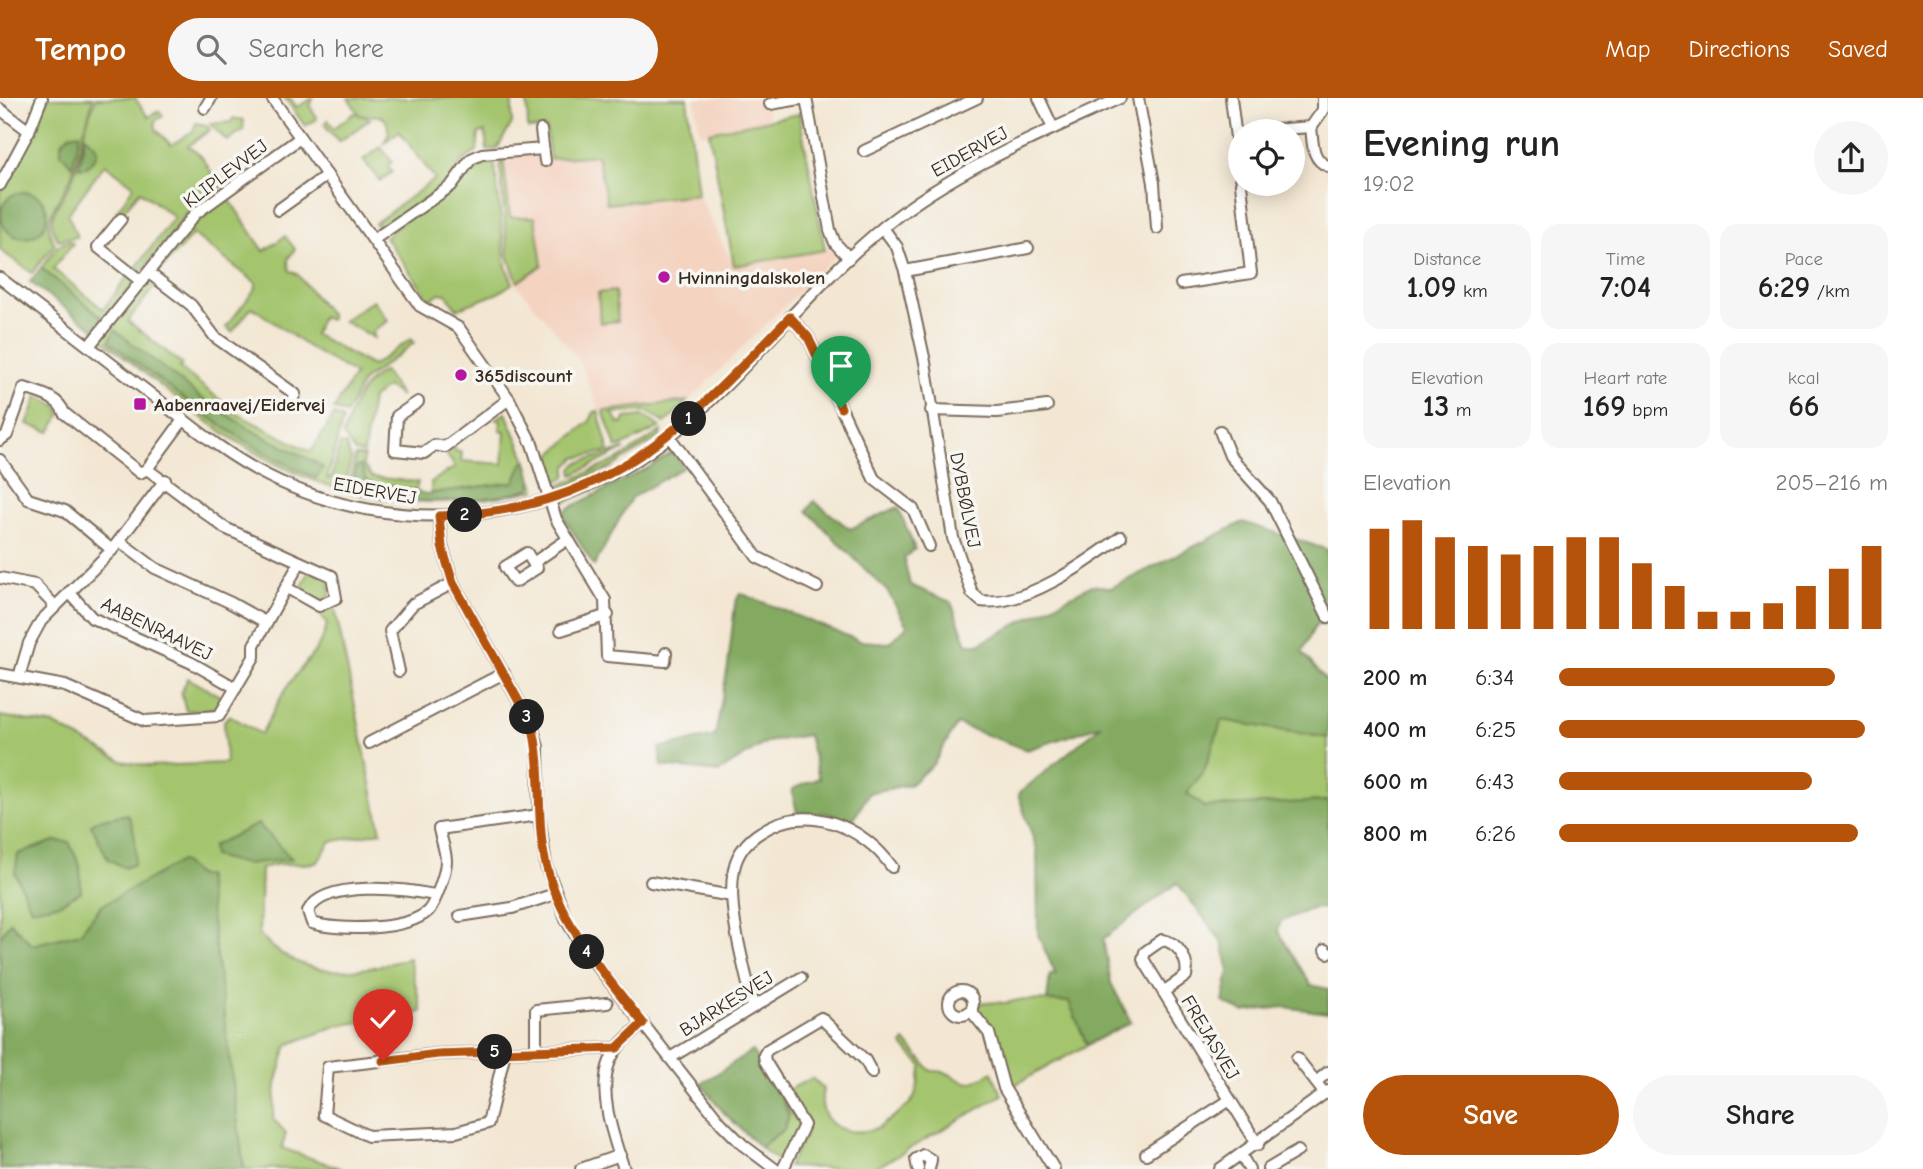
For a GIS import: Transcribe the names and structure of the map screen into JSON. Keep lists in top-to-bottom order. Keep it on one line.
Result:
{"streets":{"street":["EIDERVEJ","KLIPLEVVEJ","DYBBØLVEJ","AABENRAAVEJ","BJARKESVEJ","FREJASVEJ"]},"crossings":[["EIDERVEJ","KLIPLEVVEJ"],["EIDERVEJ","DYBBØLVEJ"]],"places":{"other":["Hvinningdalskolen","365discount"],"transit":["Aabenraavej/Eidervej"]},"page":{"header":"Tempo","search":"Search here","nav":["Map","Directions","Saved"],"heading":["Evening run","19:02"],"stats":[["Distance","1.09 km"],["Time","7:04"],["Pace","6:29 /km"],["Elevation","13 m"],["Heart rate","169 bpm"],["kcal","66"]],"pins":["1","2","3","4","5"],"chart":["Elevation","205–216 m"],"list":[{"name":"200 m","note":"6:34"},{"name":"400 m","note":"6:25"},{"name":"600 m","note":"6:43"},{"name":"800 m","note":"6:26"}],"buttons":["Save","Share"]}}
